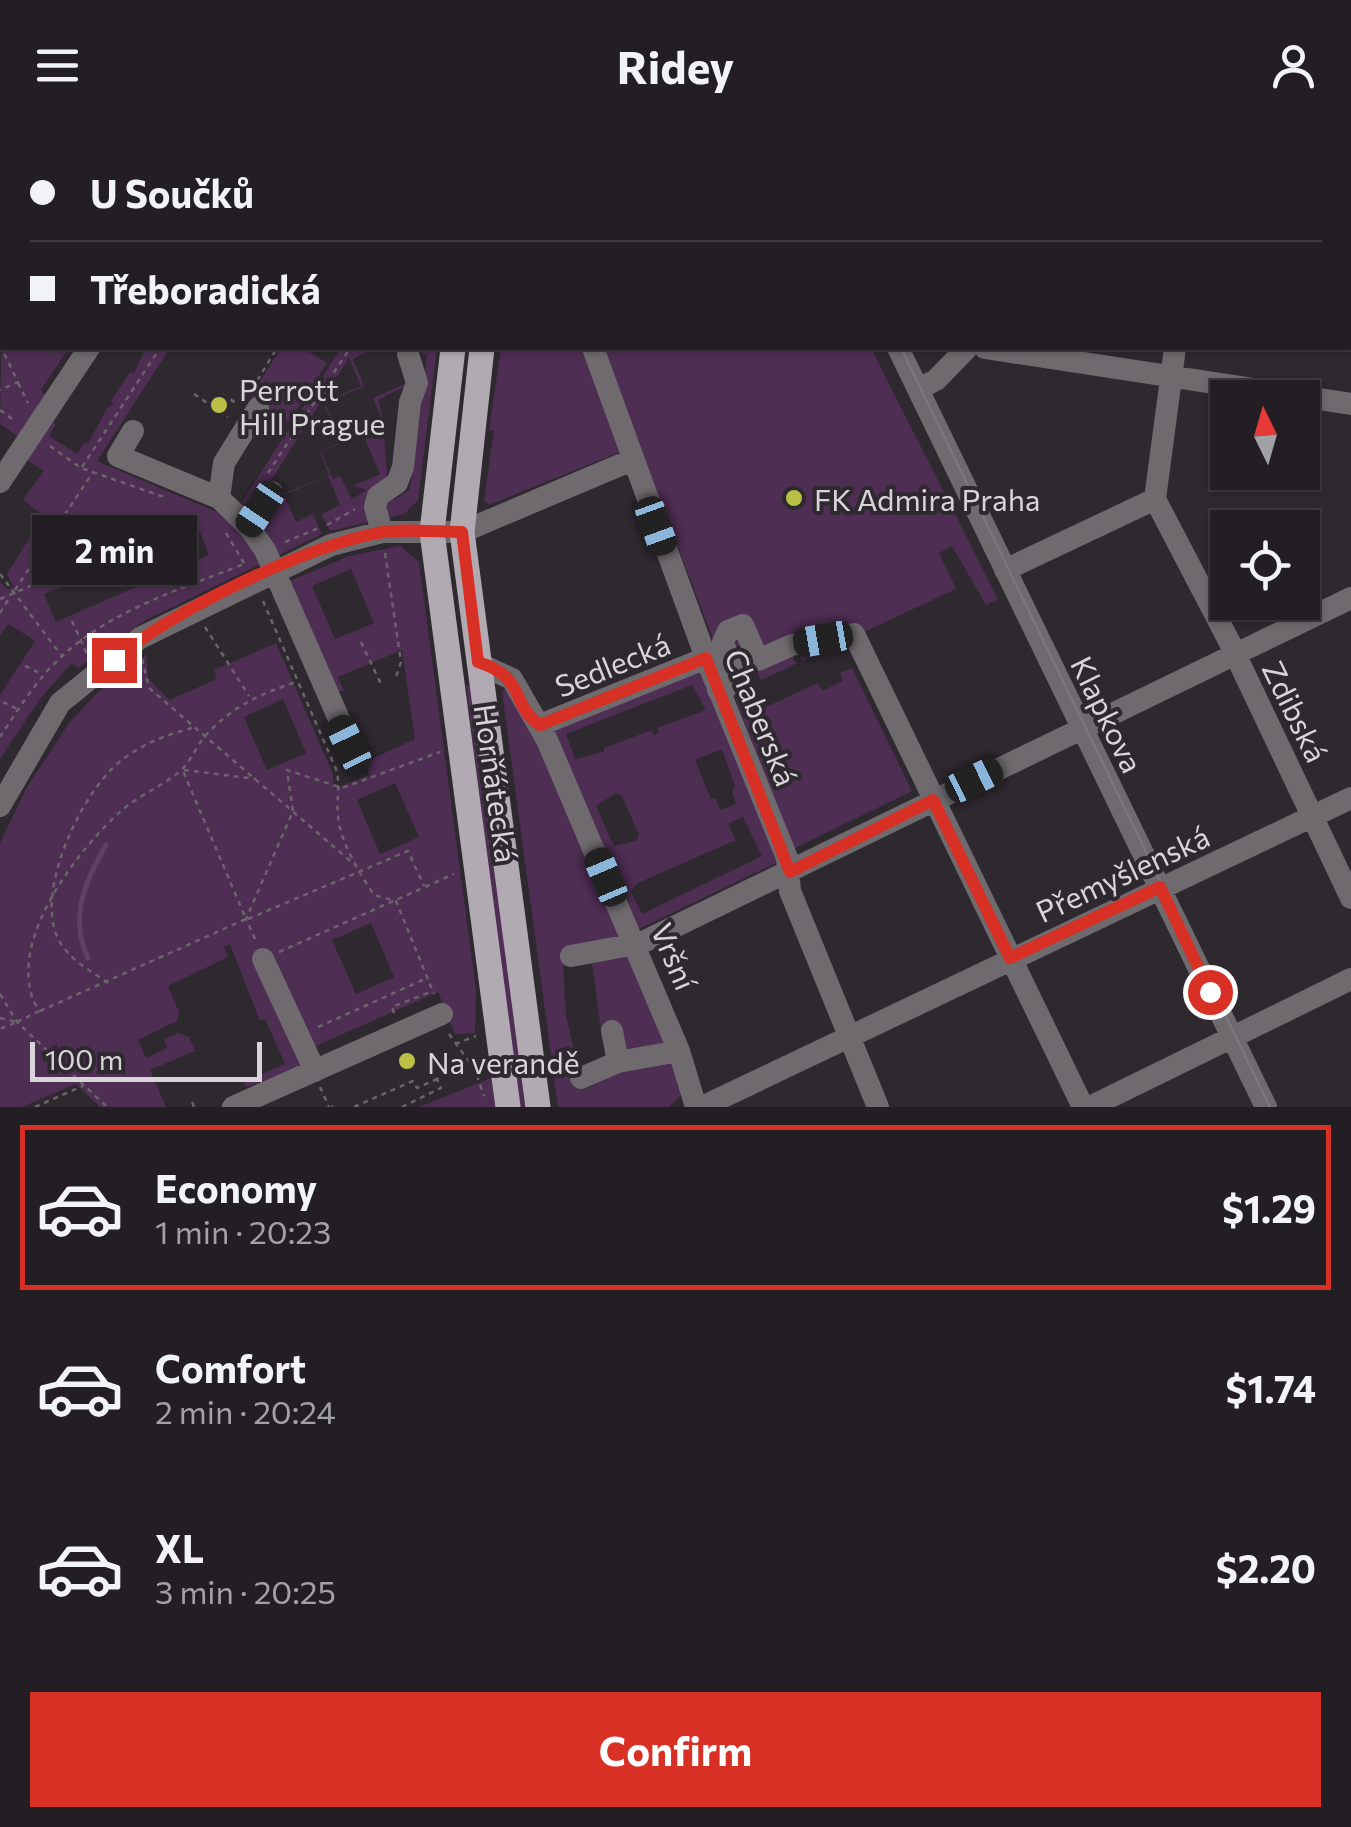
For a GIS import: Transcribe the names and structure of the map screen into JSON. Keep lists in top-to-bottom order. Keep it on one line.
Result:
{"streets":{"main road":["Horňátecká"],"street":["Sedlecká","Zdibská","Klapkova","Chaberská","Přemyšlenská","Vršní"]},"crossings":[["Sedlecká","Chaberská"],["Sedlecká","Vršní"],["Zdibská","Přemyšlenská"],["Klapkova","Přemyšlenská"],["Chaberská","Přemyšlenská"],["Horňátecká","Vršní"],["Přemyšlenská","Vršní"]],"places":["Perrott Hill Prague","FK Admira Praha","Na verandě"],"scale_bar":"100 m","north":"top","page":{"header":"Ridey","banner":["U Součků","Třeboradická"],"bubble":"2 min","scale":"100 m","list":[{"name":"Economy","note":"1 min · 20:23","value":"$1.29"},{"name":"Comfort","note":"2 min · 20:24","value":"$1.74"},{"name":"XL","note":"3 min · 20:25","value":"$2.20"}],"buttons":"Confirm"}}
